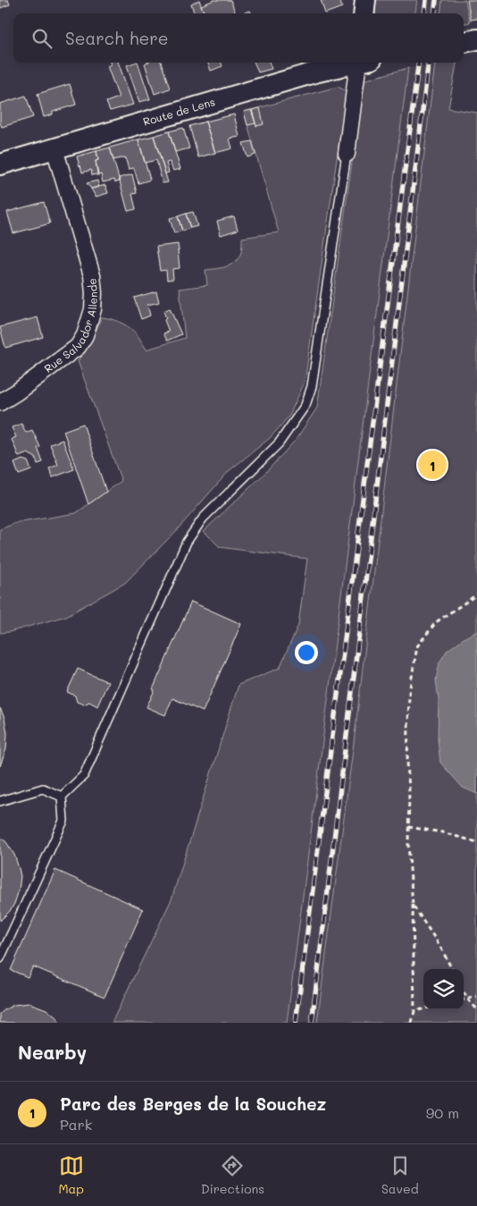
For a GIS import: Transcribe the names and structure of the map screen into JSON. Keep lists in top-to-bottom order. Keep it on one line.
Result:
{"streets":{"street":["Route de Lens","Rue Salvador Allende"]},"crossings":[["Route de Lens","Rue Salvador Allende"]],"page":{"search":"Search here","pins":"1","heading":"Nearby","list":[{"mark":"1","name":"Parc des Berges de la Souchez","note":"Park","value":"90 m"}],"nav":["Map","Directions","Saved"]}}
